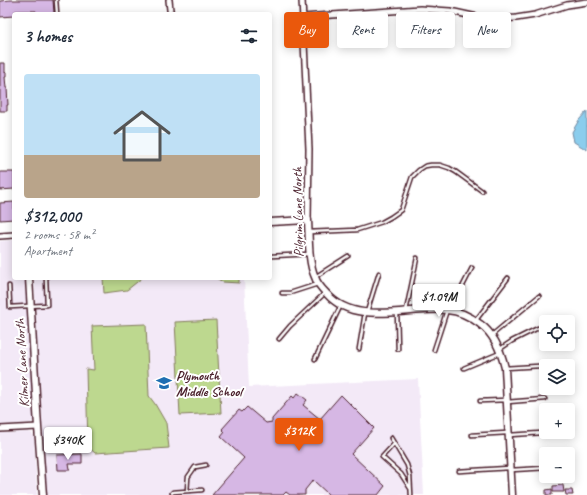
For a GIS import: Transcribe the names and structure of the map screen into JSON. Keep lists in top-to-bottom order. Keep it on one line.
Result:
{"streets":{"street":["Pilgrim Lane North","Kilmer Lane North"]},"places":{"school or university":["Plymouth Middle School"]},"page":{"chip":["Buy","Rent","Filters","New"],"heading":"3 homes","list":[{"name":"$312,000","note":"2 rooms · 58 m² · Apartment"}],"price":["$1.09M","$312K","$340K"],"map_buttons":["+","−"]}}
